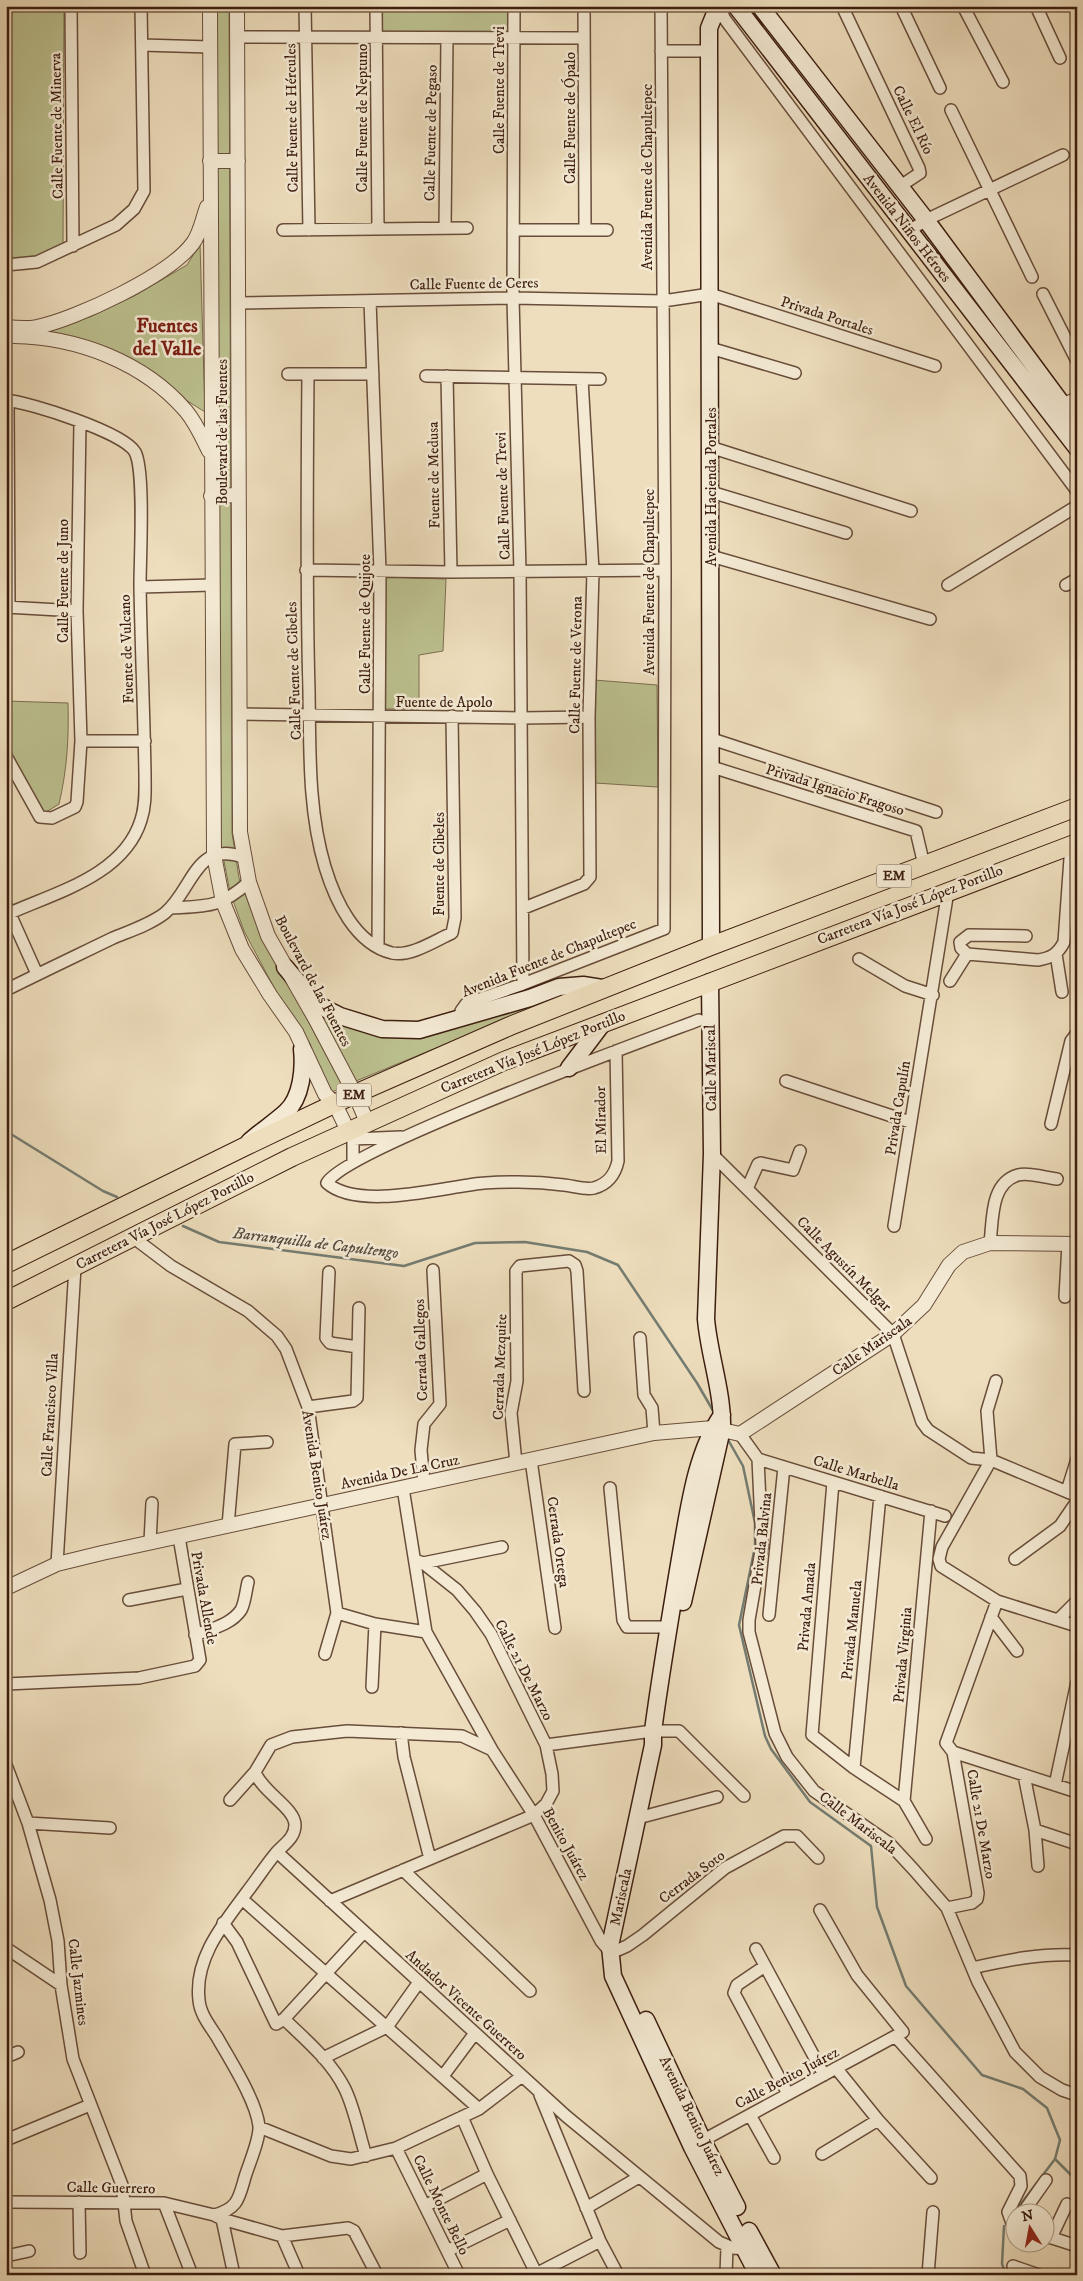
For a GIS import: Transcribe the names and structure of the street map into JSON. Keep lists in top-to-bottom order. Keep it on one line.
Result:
{"streets":{"main road":["Avenida Niños Héroes","Avenida Hacienda Portales","EM","Carretera Vía José López Portillo","Calle Mariscal","Avenida Benito Juárez","Mariscala"],"street":["Calle Fuente de Trevi","Calle Fuente de Hércules","Calle Fuente de Neptuno","Calle Fuente de Ópalo","Calle El Río","Calle Fuente de Minerva","Calle Fuente de Pegaso","Avenida Fuente de Chapultepec","Calle Fuente de Ceres","Privada Portales","Boulevard de las Fuentes","Fuente de Medusa","Calle Fuente de Juno","Calle Fuente de Quijote","Fuente de Vulcano","Calle Fuente de Verona","Calle Fuente de Cibeles","Fuente de Apolo","Privada Ignacio Fragoso","Fuente de Cibeles","Privada Capulín","El Mirador","Calle Agustín Melgar","Calle Mariscala","Cerrada Gallegos","Cerrada Mezquite","Calle Francisco Villa","Avenida De La Cruz","Calle Marbella","Privada Balvina","Cerrada Ortega","Privada Allende","Privada Amada","Privada Manuela","Privada Virginia","Calle 21 De Marzo","Benito Juárez","Cerrada Soto","Calle Jazmines","Andador Vicente Guerrero","Calle Benito Juárez","Calle Guerrero","Calle Monte Bello"]},"crossings":[["Calle Fuente de Trevi","Avenida Fuente de Chapultepec"],["Calle Fuente de Trevi","Calle Fuente de Ceres"],["Calle Fuente de Trevi","Calle Fuente de Verona"],["Calle Fuente de Trevi","Fuente de Apolo"],["Calle El Río","Avenida Niños Héroes"],["Avenida Fuente de Chapultepec","Calle Fuente de Ceres"],["Avenida Niños Héroes","Avenida Hacienda Portales"],["Calle Fuente de Ceres","Privada Portales"],["Calle Fuente de Ceres","Boulevard de las Fuentes"],["Calle Fuente de Ceres","Avenida Hacienda Portales"],["Calle Fuente de Ceres","Calle Fuente de Quijote"],["Privada Portales","Avenida Hacienda Portales"],["Boulevard de las Fuentes","Fuente de Apolo"],["Boulevard de las Fuentes","Carretera Vía José López Portillo"],["Avenida Hacienda Portales","Privada Ignacio Fragoso"],["Avenida Hacienda Portales","Carretera Vía José López Portillo"],["Calle Fuente de Juno","Fuente de Vulcano"],["Calle Fuente de Quijote","Calle Fuente de Cibeles"],["Calle Fuente de Quijote","Fuente de Apolo"],["Calle Fuente de Quijote","Fuente de Cibeles"],["Calle Fuente de Verona","Fuente de Apolo"],["Calle Fuente de Cibeles","Fuente de Apolo"],["Calle Fuente de Cibeles","Fuente de Cibeles"],["Fuente de Apolo","Fuente de Cibeles"],["Privada Ignacio Fragoso","Carretera Vía José López Portillo"],["Carretera Vía José López Portillo","Calle Mariscal"],["Carretera Vía José López Portillo","Privada Capulín"],["Carretera Vía José López Portillo","Calle Francisco Villa"],["Carretera Vía José López Portillo","Avenida Benito Juárez"],["Calle Mariscal","Calle Agustín Melgar"],["Calle Agustín Melgar","Calle Mariscala"],["Calle Mariscala","Calle Marbella"],["Calle Mariscala","Calle 21 De Marzo"],["Cerrada Gallegos","Avenida De La Cruz"],["Cerrada Mezquite","Avenida De La Cruz"],["Calle Francisco Villa","Avenida De La Cruz"],["Avenida De La Cruz","Avenida Benito Juárez"],["Avenida De La Cruz","Cerrada Ortega"],["Avenida De La Cruz","Privada Allende"],["Calle Marbella","Privada Balvina"],["Calle Marbella","Privada Amada"],["Calle Marbella","Privada Manuela"],["Calle Marbella","Privada Virginia"],["Avenida Benito Juárez","Benito Juárez"],["Avenida Benito Juárez","Cerrada Soto"],["Avenida Benito Juárez","Mariscala"],["Avenida Benito Juárez","Andador Vicente Guerrero"],["Avenida Benito Juárez","Calle Benito Juárez"],["Privada Amada","Privada Manuela"],["Calle 21 De Marzo","Benito Juárez"],["Benito Juárez","Cerrada Soto"],["Benito Juárez","Mariscala"],["Cerrada Soto","Mariscala"],["Calle Jazmines","Calle Guerrero"]],"districts":["Fuentes del Valle"],"water":["Barranquilla de Capultengo"],"north":"top"}
